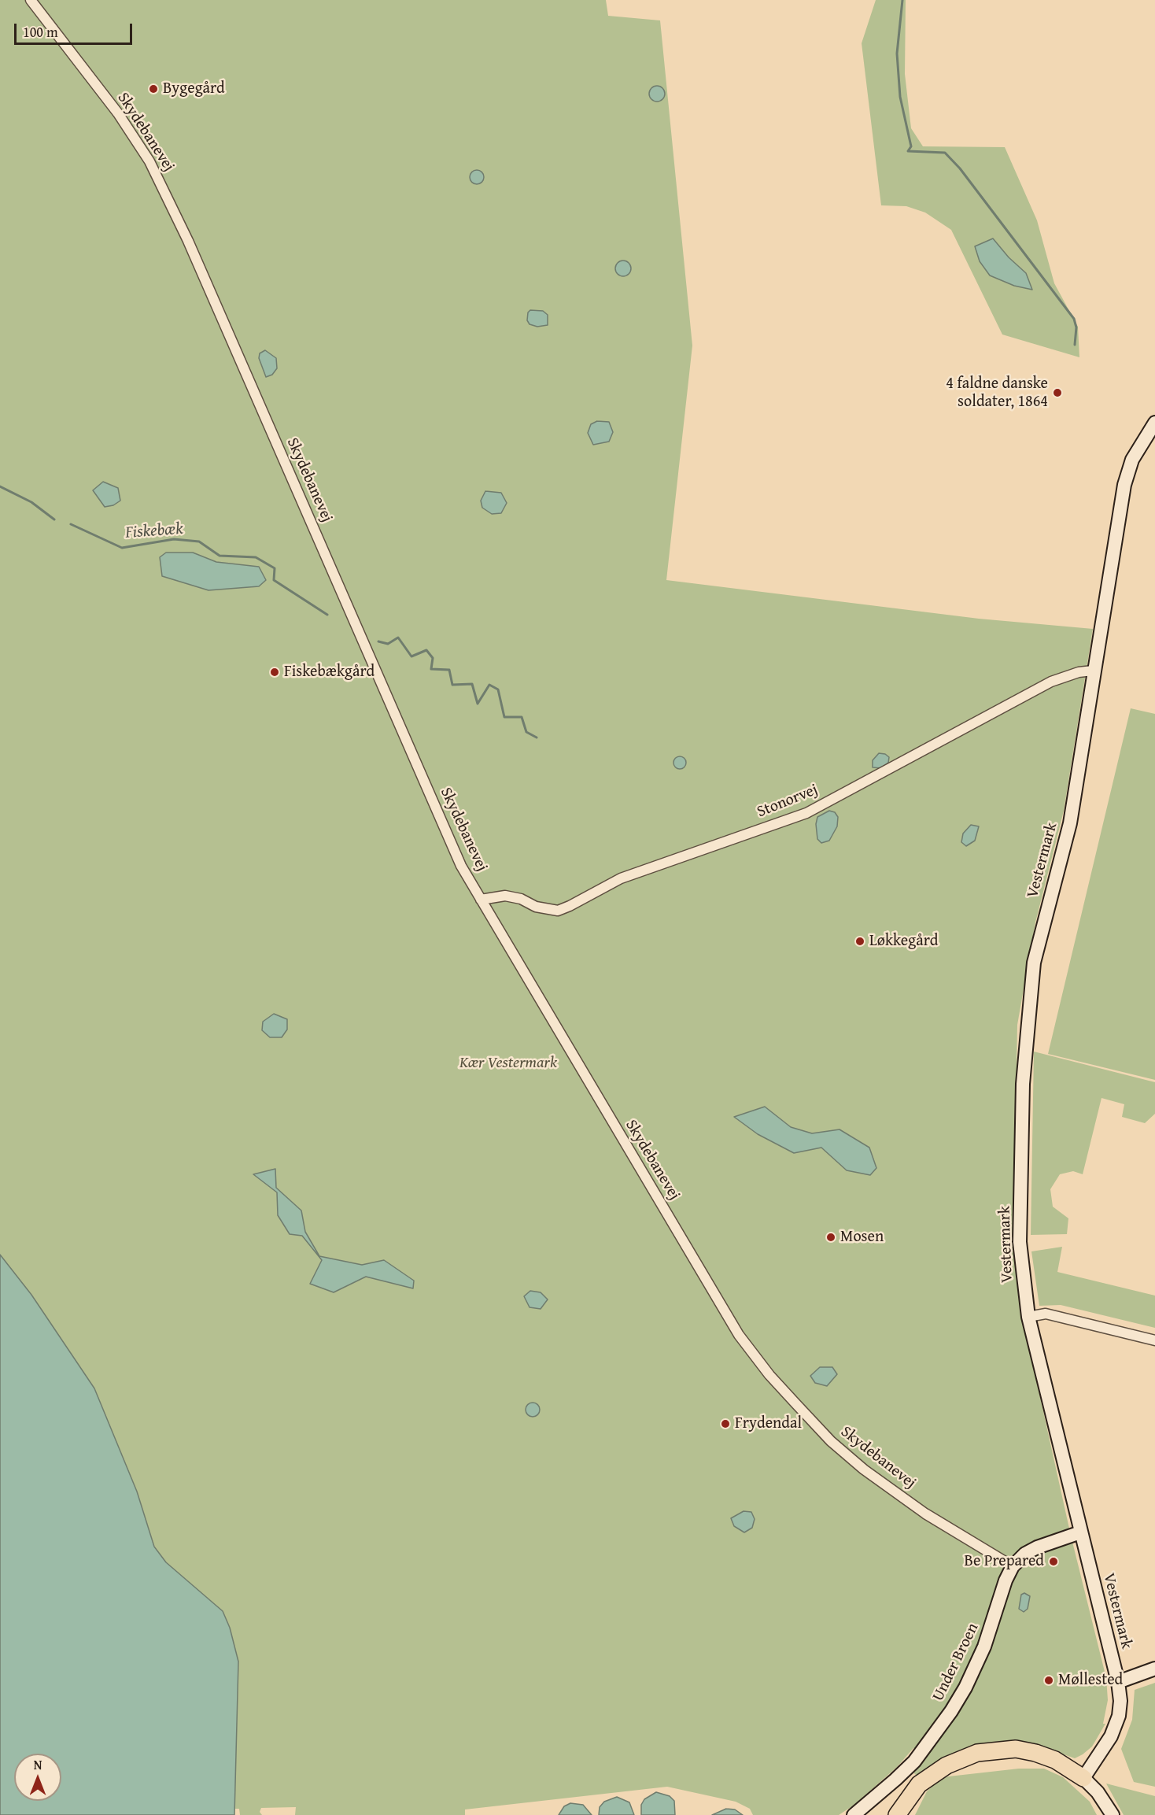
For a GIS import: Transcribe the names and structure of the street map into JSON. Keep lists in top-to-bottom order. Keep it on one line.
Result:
{"streets":{"street":["Skydebanevej","Stonorvej","Vestermark","Under Broen"]},"crossings":[["Skydebanevej","Stonorvej"],["Skydebanevej","Under Broen"],["Stonorvej","Vestermark"],["Vestermark","Under Broen"]],"water":["Fiskebæk"],"parks":["Kær Vestermark"],"places":["Bygegård","4 faldne danske soldater, 1864","Fiskebækgård","Løkkegård","Mosen","Frydendal","Be Prepared","Møllested"],"scale_bar":"100 m","north":"top"}
